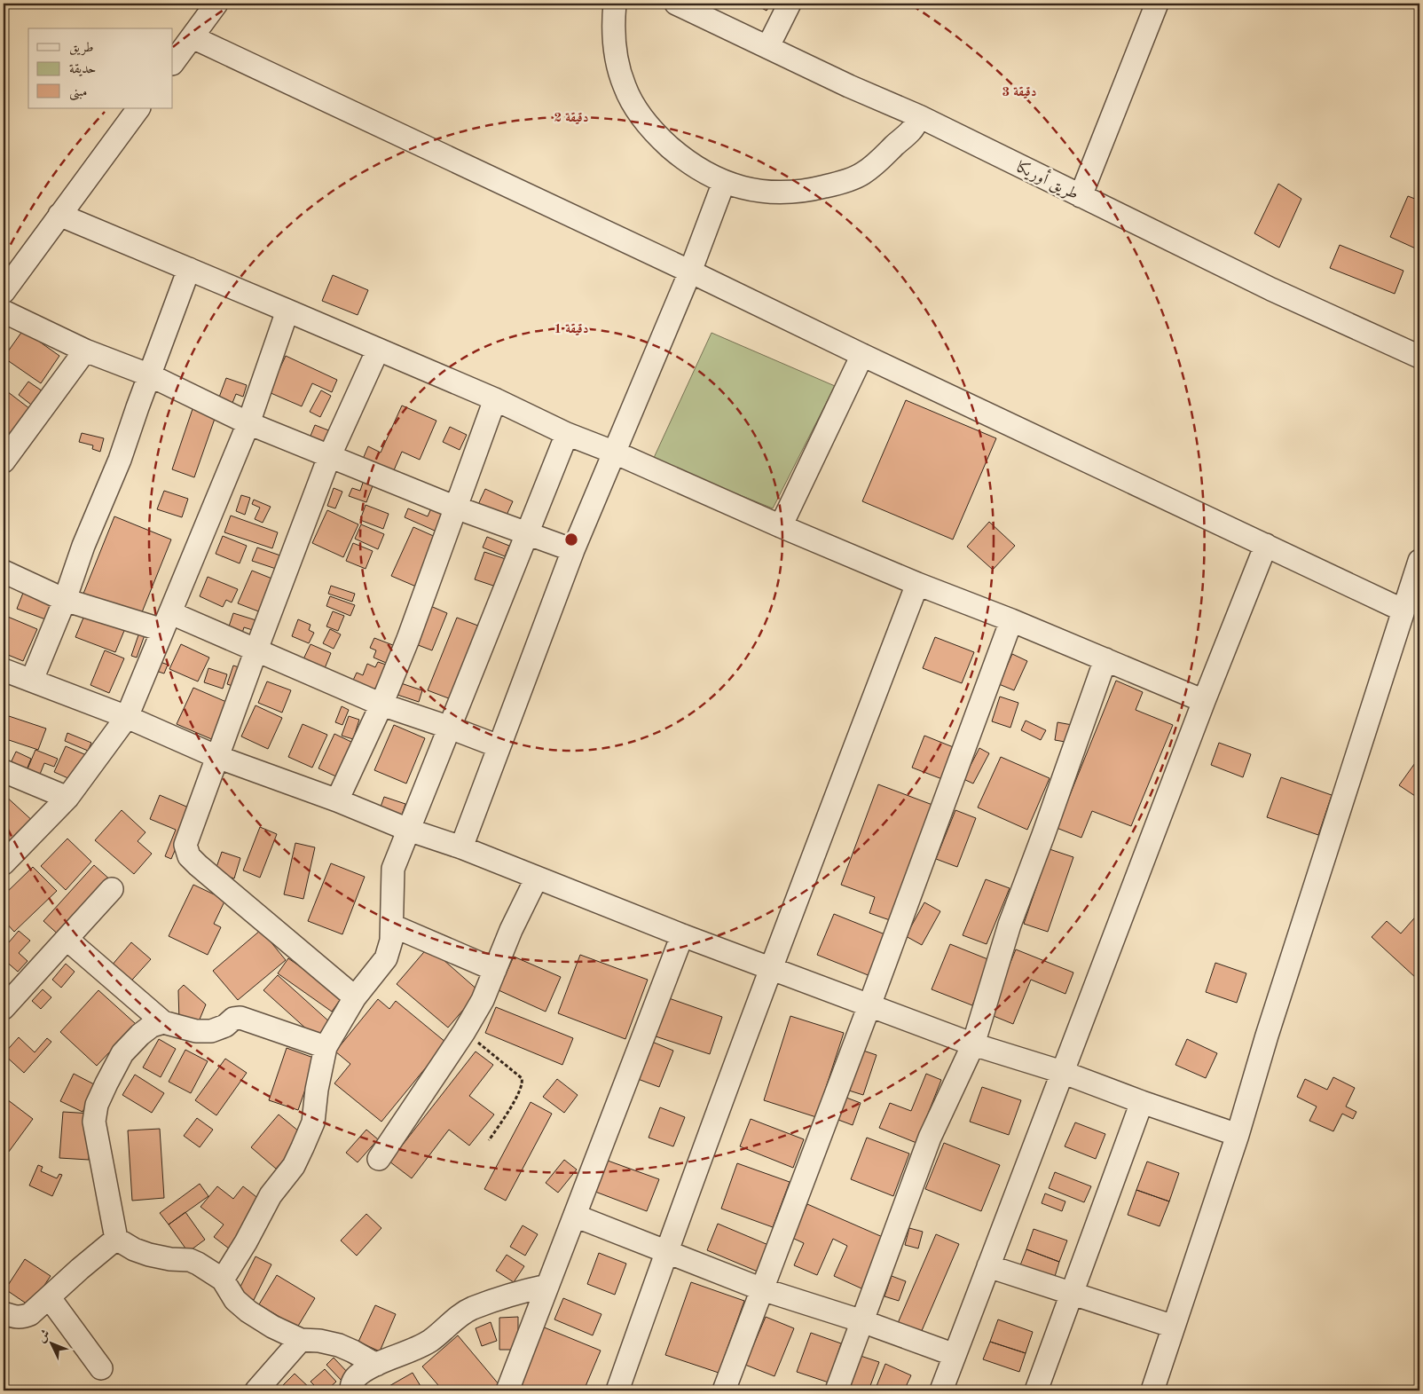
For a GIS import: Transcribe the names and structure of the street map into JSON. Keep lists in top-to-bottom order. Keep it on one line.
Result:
{"streets":{"street":["طريق أوريكا"]},"legend":["طريق","حديقة","مبنى"],"north":"top left","rings":["3 دقيقة","2 دقيقة","1 دقيقة"]}
